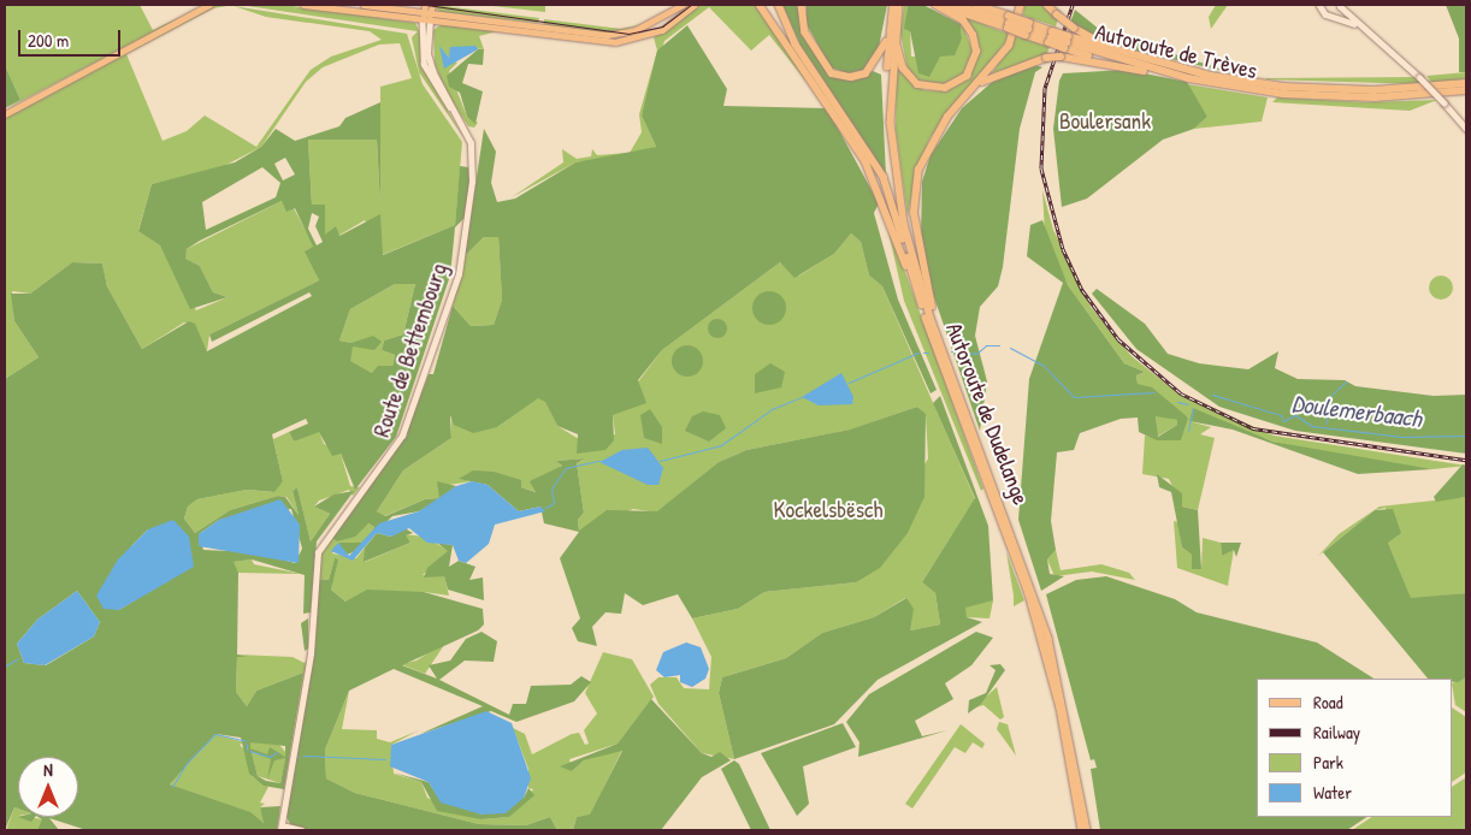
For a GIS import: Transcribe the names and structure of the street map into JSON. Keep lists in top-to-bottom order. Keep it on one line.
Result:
{"streets":{"highway":["Autoroute de Trèves","Autoroute de Dudelange"],"main road":["Route de Bettembourg"]},"water":["Doulemerbaach"],"parks":["Boulersank","Kockelsbësch"],"legend":["Road","Railway","Park","Water"],"scale_bar":"200 m","north":"top"}
